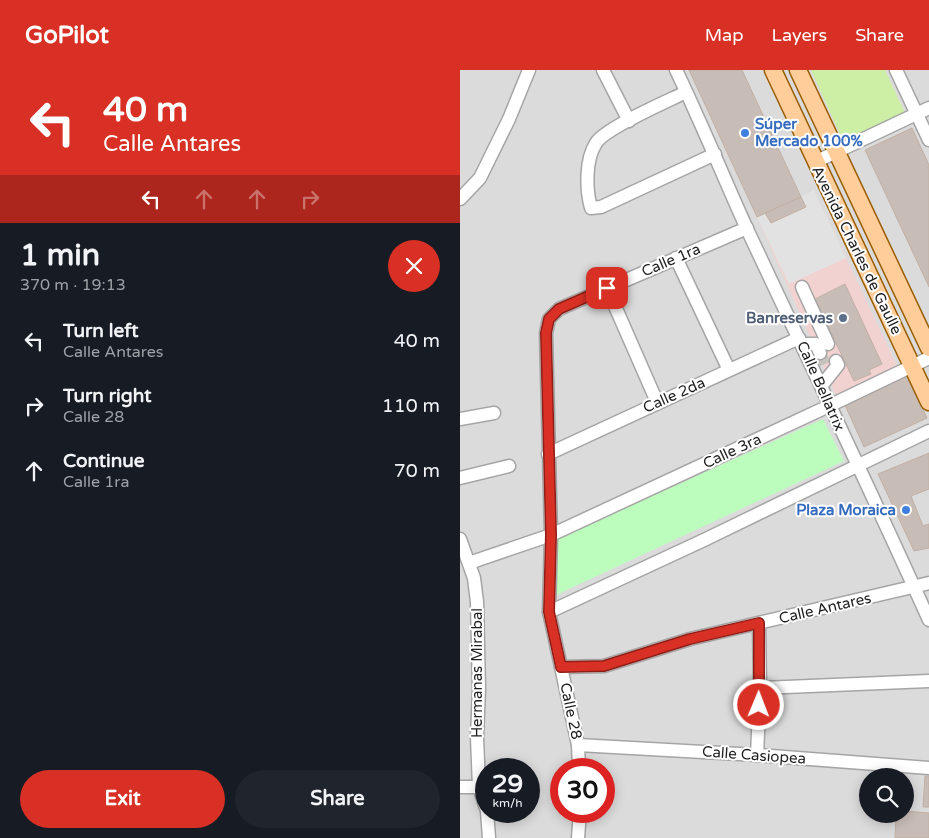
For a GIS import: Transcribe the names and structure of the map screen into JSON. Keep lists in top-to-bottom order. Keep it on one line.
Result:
{"streets":{"main road":["Avenida Charles de Gaulle"],"street":["Calle 1ra","Calle Bellatrix","Calle 2da","Calle 3ra","Calle Antares","Hermanas Mirabal","Calle 28","Calle Casiopea"]},"crossings":[["Avenida Charles de Gaulle","Calle 3ra"],["Calle 1ra","Calle Bellatrix"],["Calle 1ra","Calle 2da"],["Calle 1ra","Calle 3ra"],["Calle 1ra","Calle 28"],["Calle Bellatrix","Calle 2da"],["Calle Bellatrix","Calle 3ra"],["Calle Bellatrix","Calle Antares"],["Calle 3ra","Hermanas Mirabal"],["Calle 3ra","Calle 28"],["Calle Antares","Calle 28"],["Calle 28","Calle Casiopea"]],"places":["Súper Mercado 100%","Banreservas","Plaza Moraica"],"page":{"header":"GoPilot","nav":["Map","Layers","Share"],"turn":["40 m","Calle Antares"],"heading":["1 min","370 m · 19:13"],"list":[{"name":"Turn left","note":"Calle Antares","value":"40 m"},{"name":"Turn right","note":"Calle 28","value":"110 m"},{"name":"Continue","note":"Calle 1ra","value":"70 m"}],"speed":"29 km/h","limit":"30","buttons":["Exit","Share"]}}
